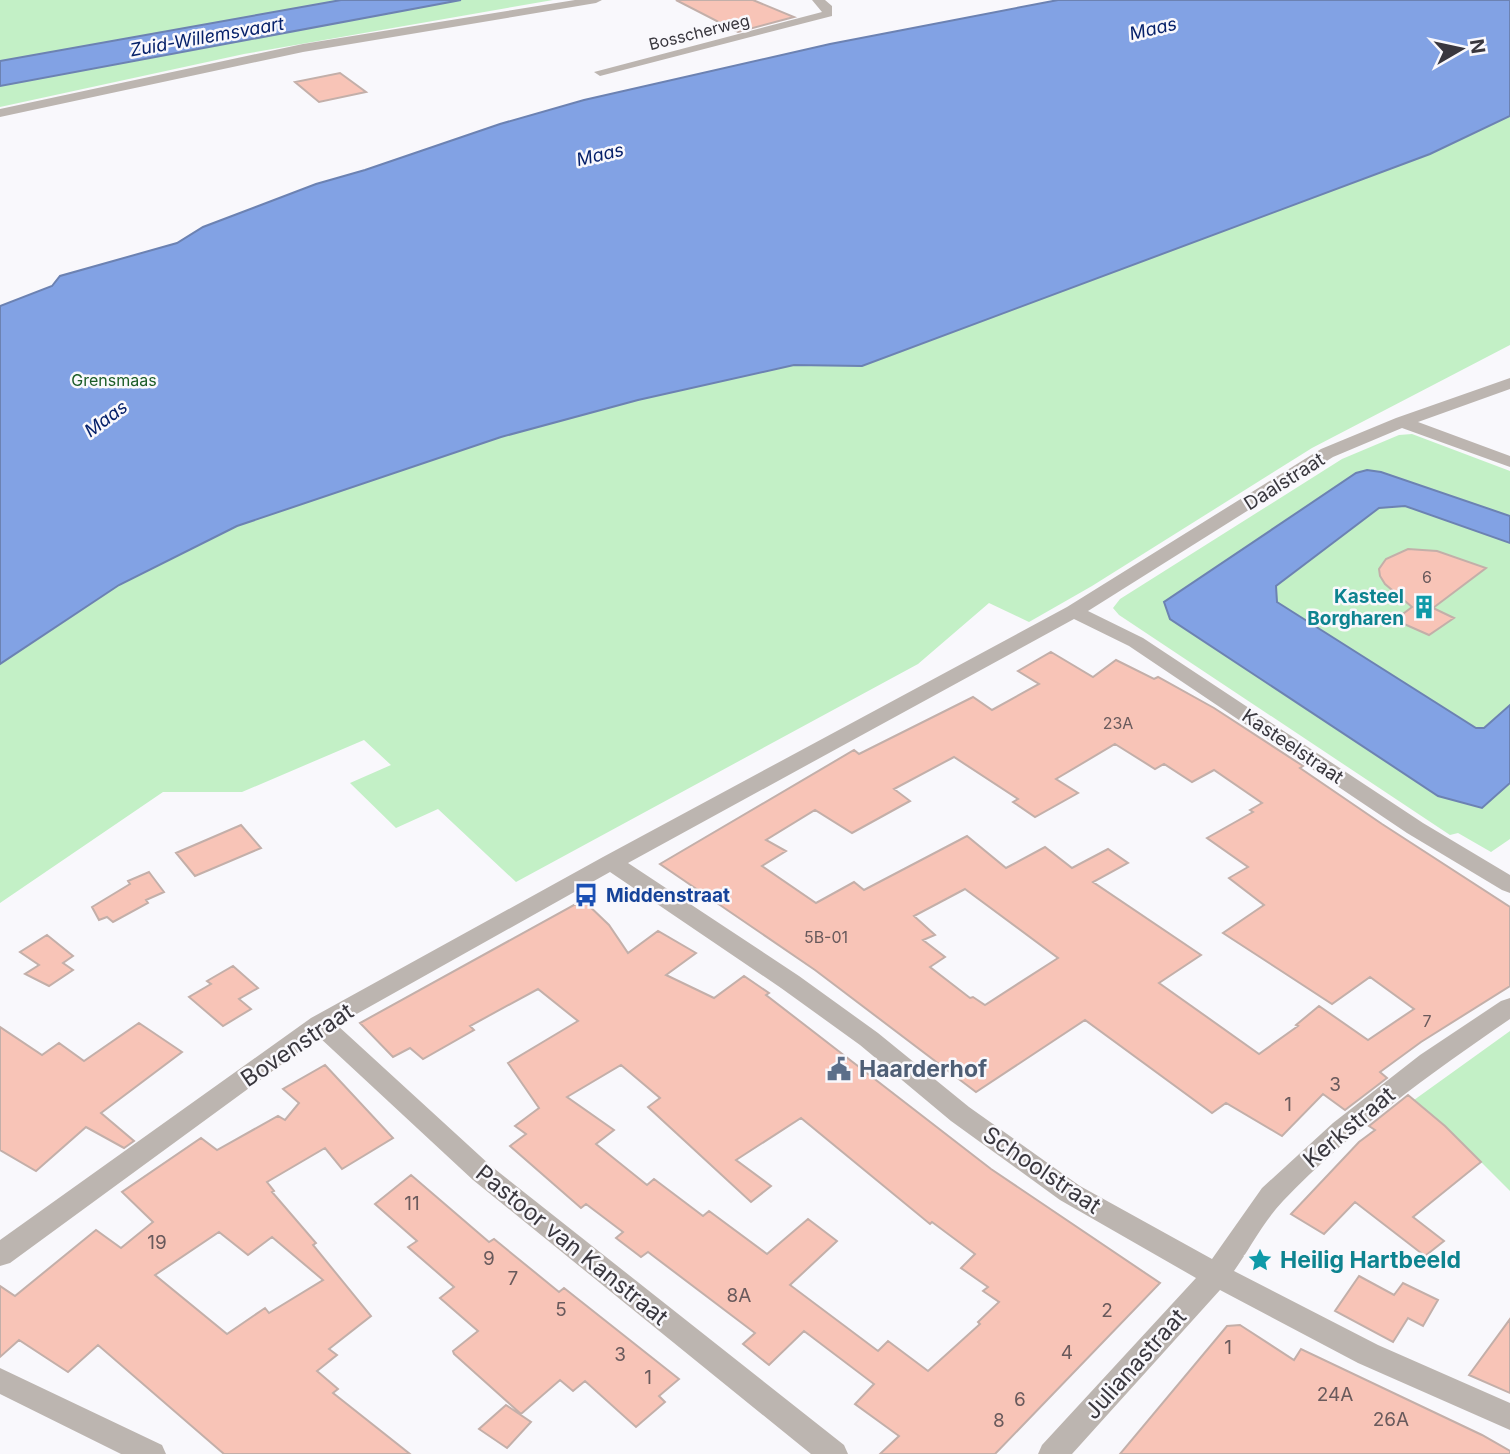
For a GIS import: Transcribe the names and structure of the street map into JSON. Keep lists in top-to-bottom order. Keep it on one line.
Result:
{"streets":{"street":["Bosscherweg","Daalstraat","Kasteelstraat","Bovenstraat","Kerkstraat","Schoolstraat","Pastoor van Kanstraat","Julianastraat"]},"crossings":[["Daalstraat","Kasteelstraat"],["Bovenstraat","Schoolstraat"],["Bovenstraat","Pastoor van Kanstraat"],["Kerkstraat","Schoolstraat"],["Kerkstraat","Julianastraat"],["Schoolstraat","Julianastraat"]],"water":["Maas","Zuid-Willemsvaart"],"parks":["Grensmaas"],"places":{"building":["Kasteel Borgharen"],"bus stop":["Middenstraat"],"public building":["Haarderhof"],"place":["Heilig Hartbeeld"]},"house_numbers":["6","23A","5B-01","7","3","1","11","19","9","7","8A","5","2","1","4","3","1","24A","6","26A","8"],"north":"right"}
